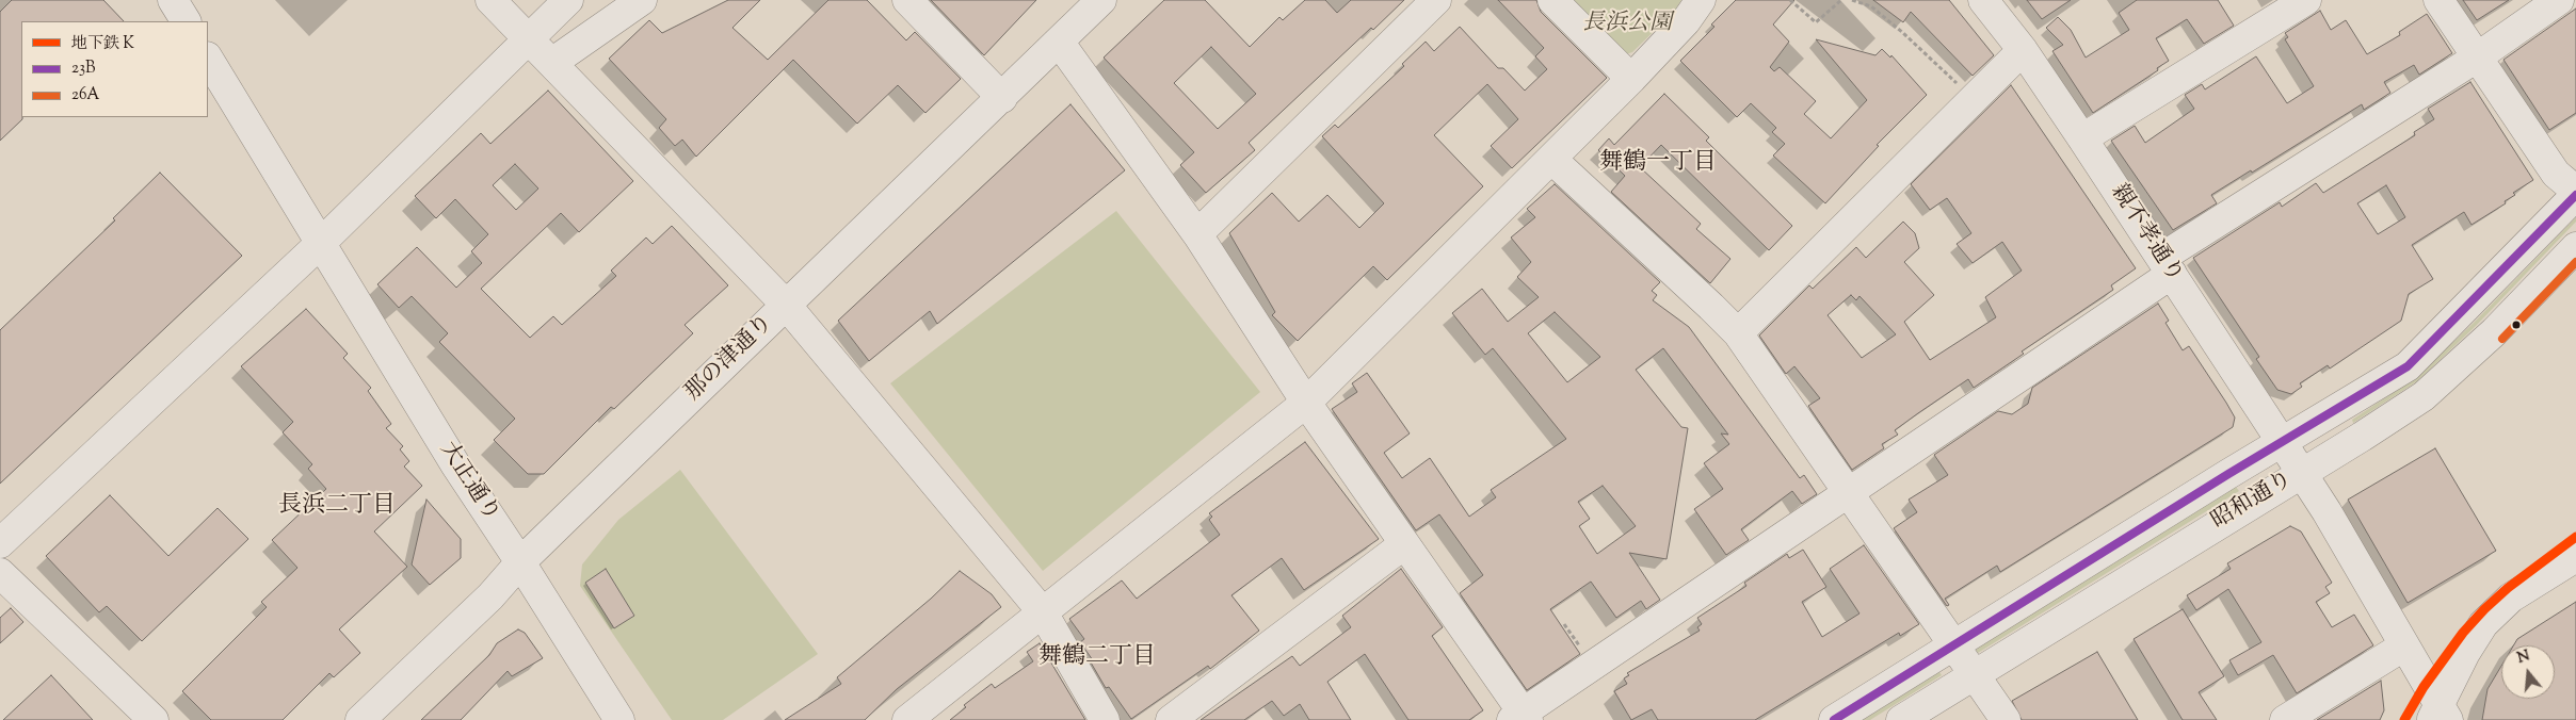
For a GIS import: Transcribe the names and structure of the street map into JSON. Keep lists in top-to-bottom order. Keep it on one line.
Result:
{"streets":{"street":["親不孝通り","那の津通り","大正通り","昭和通り"]},"crossings":[["親不孝通り","昭和通り"],["那の津通り","大正通り"]],"districts":["舞鶴一丁目","長浜二丁目","舞鶴二丁目"],"parks":["長浜公園"],"lines":["transit line 23B","transit line 26A","metro line K"],"legend":["地下鉄 K","23B","26A"],"north":"top"}
